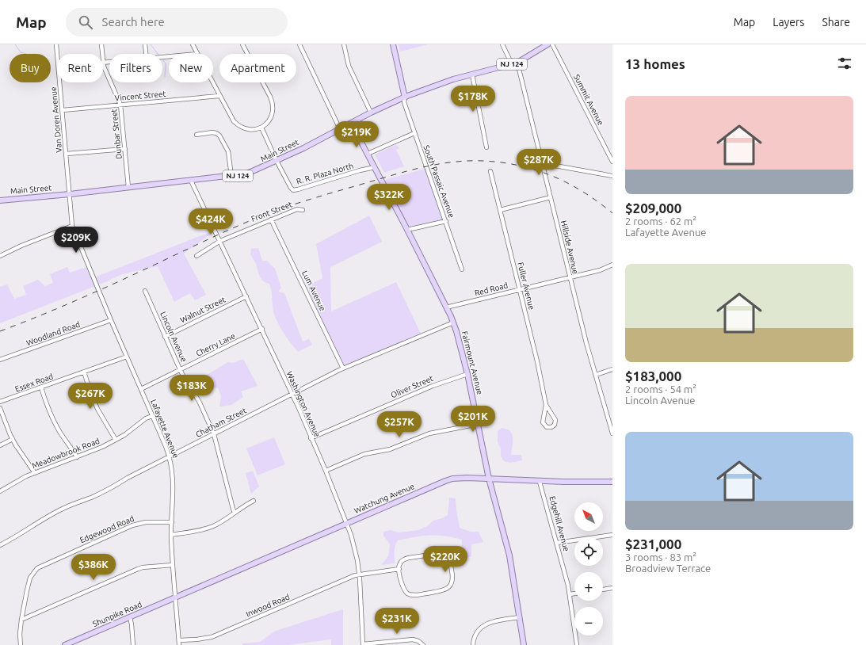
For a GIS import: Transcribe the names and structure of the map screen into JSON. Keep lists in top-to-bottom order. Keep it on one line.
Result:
{"streets":{"main road":["NJ 124","Main Street","Fairmount Avenue","Watchung Avenue","Shunpike Road"],"street":["Vincent Street","Summit Avenue","Van Doren Avenue","Dunbar Street","R. R. Plaza North","South Passaic Avenue","Front Street","Hillside Avenue","Fuller Avenue","Red Road","Lum Avenue","Walnut Street","Woodland Road","Lincoln Avenue","Cherry Lane","Essex Road","Oliver Street","Washington Avenue","Chatham Street","Lafayette Avenue","Meadowbrook Road","Edgehill Avenue","Edgewood Road","Inwood Road"]},"crossings":[["Vincent Street","Van Doren Avenue"],["Vincent Street","Dunbar Street"],["Van Doren Avenue","Main Street"],["Van Doren Avenue","Lafayette Avenue"],["Dunbar Street","Main Street"],["Main Street","R. R. Plaza North"],["Main Street","South Passaic Avenue"],["Main Street","Hillside Avenue"],["Main Street","Fairmount Avenue"],["Main Street","Washington Avenue"],["Main Street","Lafayette Avenue"],["R. R. Plaza North","Fairmount Avenue"],["Front Street","Lum Avenue"],["Front Street","Washington Avenue"],["Hillside Avenue","Red Road"],["Fuller Avenue","Red Road"],["Red Road","Fairmount Avenue"],["Lum Avenue","Chatham Street"],["Walnut Street","Lincoln Avenue"],["Walnut Street","Washington Avenue"],["Woodland Road","Lafayette Avenue"],["Lincoln Avenue","Cherry Lane"],["Lincoln Avenue","Chatham Street"],["Cherry Lane","Washington Avenue"],["Cherry Lane","Lafayette Avenue"],["Fairmount Avenue","Oliver Street"],["Fairmount Avenue","Chatham Street"],["Fairmount Avenue","Watchung Avenue"],["Essex Road","Lafayette Avenue"],["Oliver Street","Washington Avenue"],["Washington Avenue","Chatham Street"],["Washington Avenue","Watchung Avenue"],["Washington Avenue","Inwood Road"],["Chatham Street","Lafayette Avenue"],["Lafayette Avenue","Meadowbrook Road"],["Lafayette Avenue","Watchung Avenue"],["Lafayette Avenue","Edgewood Road"],["Lafayette Avenue","Inwood Road"],["Lafayette Avenue","Shunpike Road"],["Watchung Avenue","Edgehill Avenue"],["Watchung Avenue","Shunpike Road"]],"north":"top left","page":{"header":"Map","search":"Search here","nav":["Map","Layers","Share"],"heading":"13 homes","chip":["Buy","Rent","Filters","New","Apartment"],"list":[{"name":"$209,000","note":"2 rooms · 62 m² · Lafayette Avenue"},{"name":"$183,000","note":"2 rooms · 54 m² · Lincoln Avenue"},{"name":"$231,000","note":"3 rooms · 83 m² · Broadview Terrace"}],"price":["$178K","$219K","$287K","$322K","$424K","$209K","$183K","$267K","$201K","$257K","$220K","$386K","$231K"],"map_buttons":["+","−"]}}
